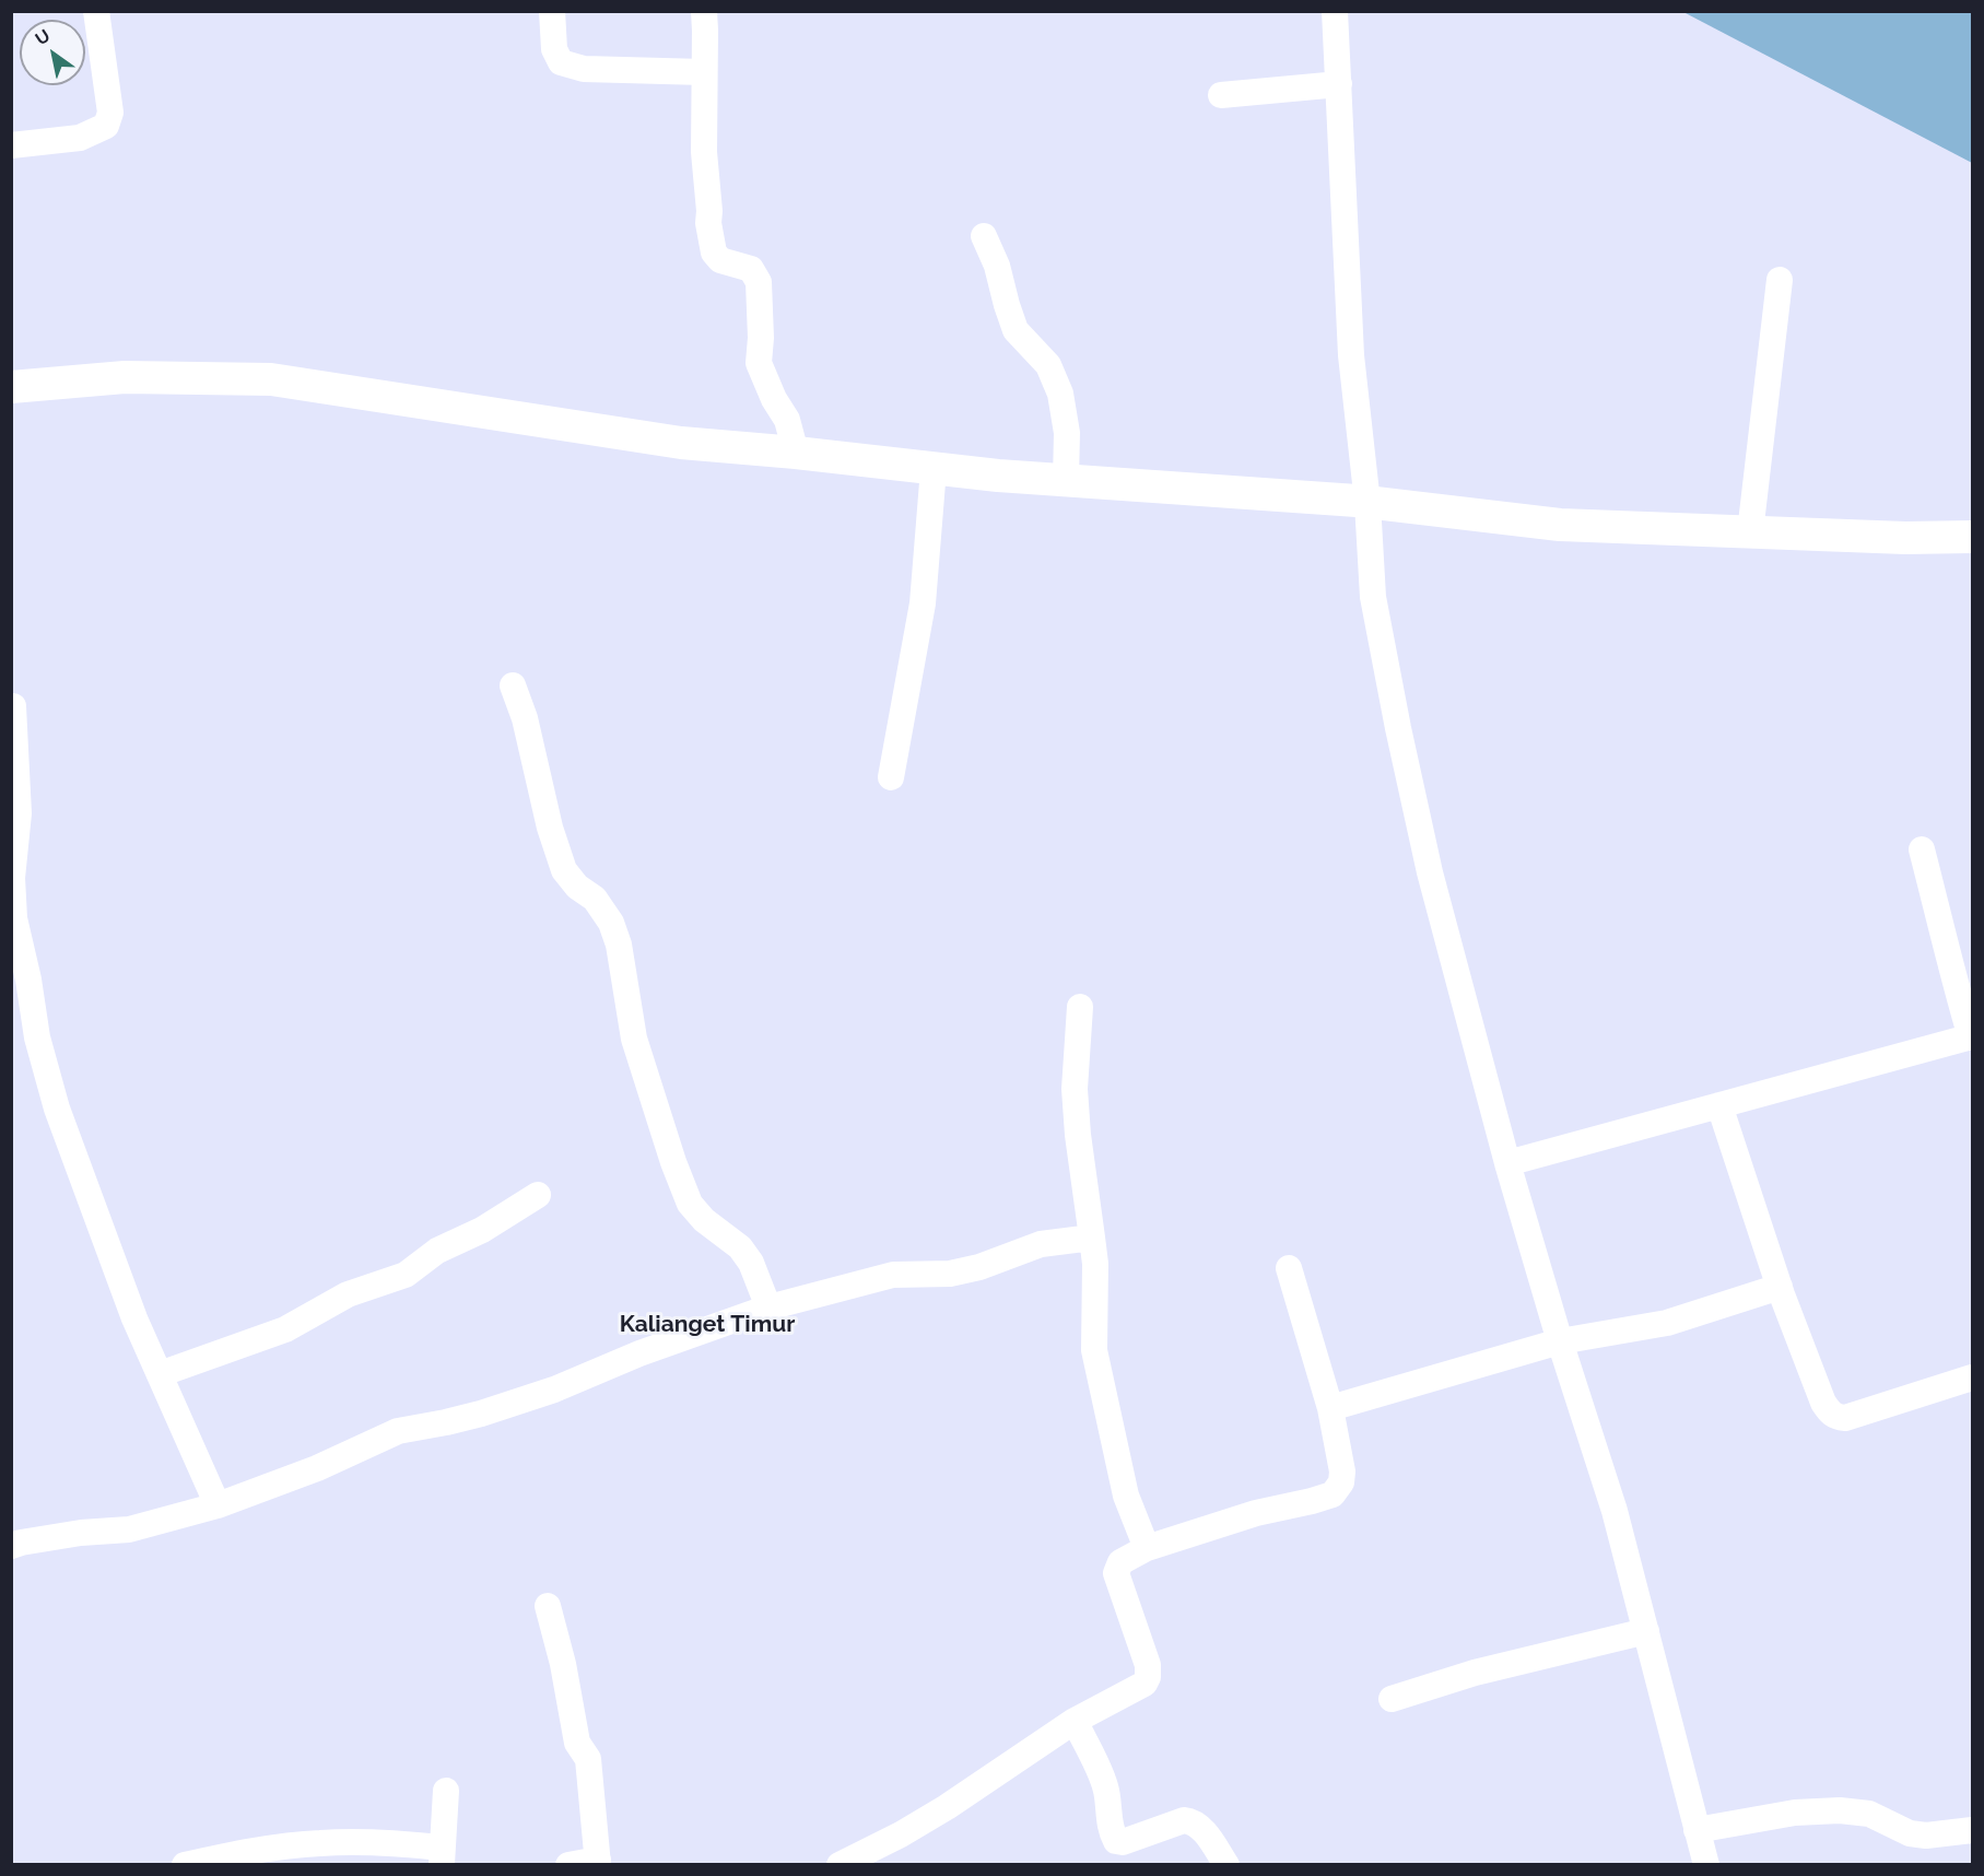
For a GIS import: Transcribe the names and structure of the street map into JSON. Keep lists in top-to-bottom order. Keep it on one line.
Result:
{"districts":["Kalianget Timur"],"north":"top left"}
